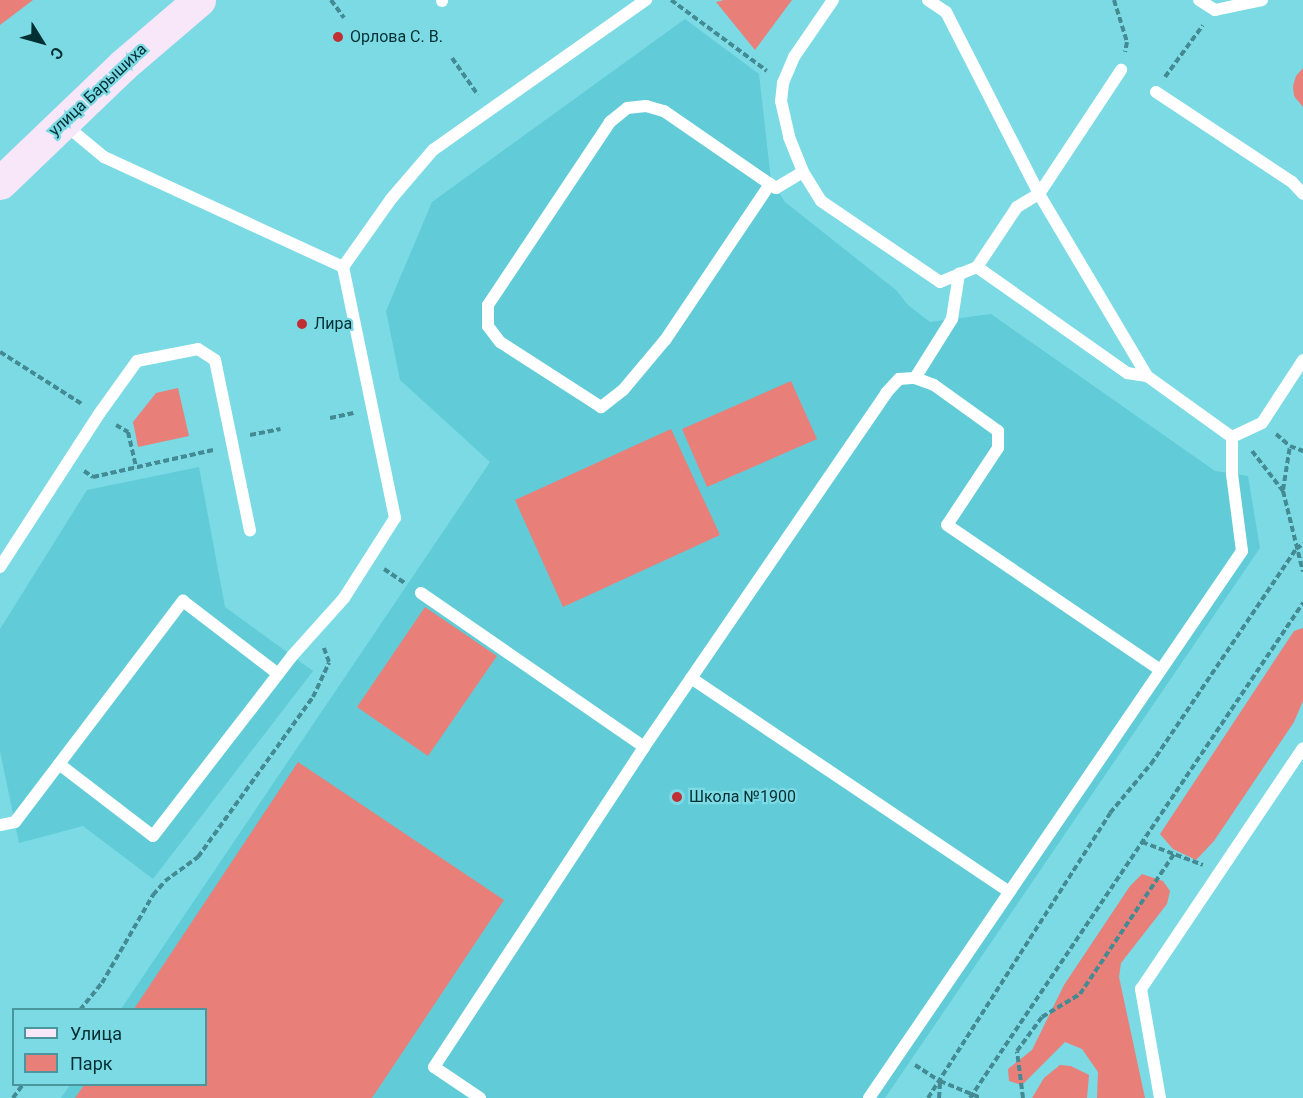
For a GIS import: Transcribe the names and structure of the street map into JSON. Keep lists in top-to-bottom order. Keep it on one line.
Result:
{"streets":{"main road":["улица Барышиха"]},"places":["Орлова С. В.","Лира","Школа №1900"],"legend":["Улица","Парк"],"north":"bottom right"}
